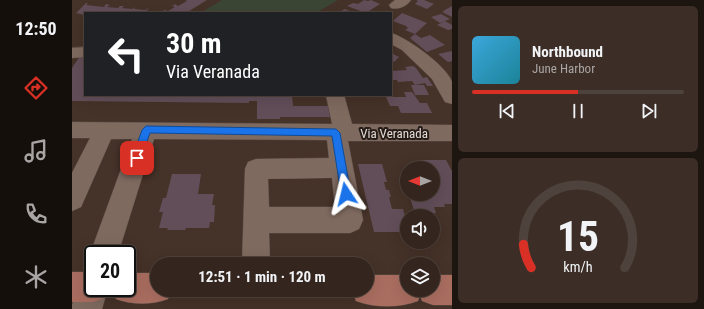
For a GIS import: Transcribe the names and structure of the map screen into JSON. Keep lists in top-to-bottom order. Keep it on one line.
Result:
{"streets":{"street":["Via Veranada"]},"north":"left","page":{"tabs":"12:50","turn":["30 m","Via Veranada"],"song":["Northbound","June Harbor"],"limit":"20","trip":"12:51 · 1 min · 120 m","gauge":["15","km/h"]}}
